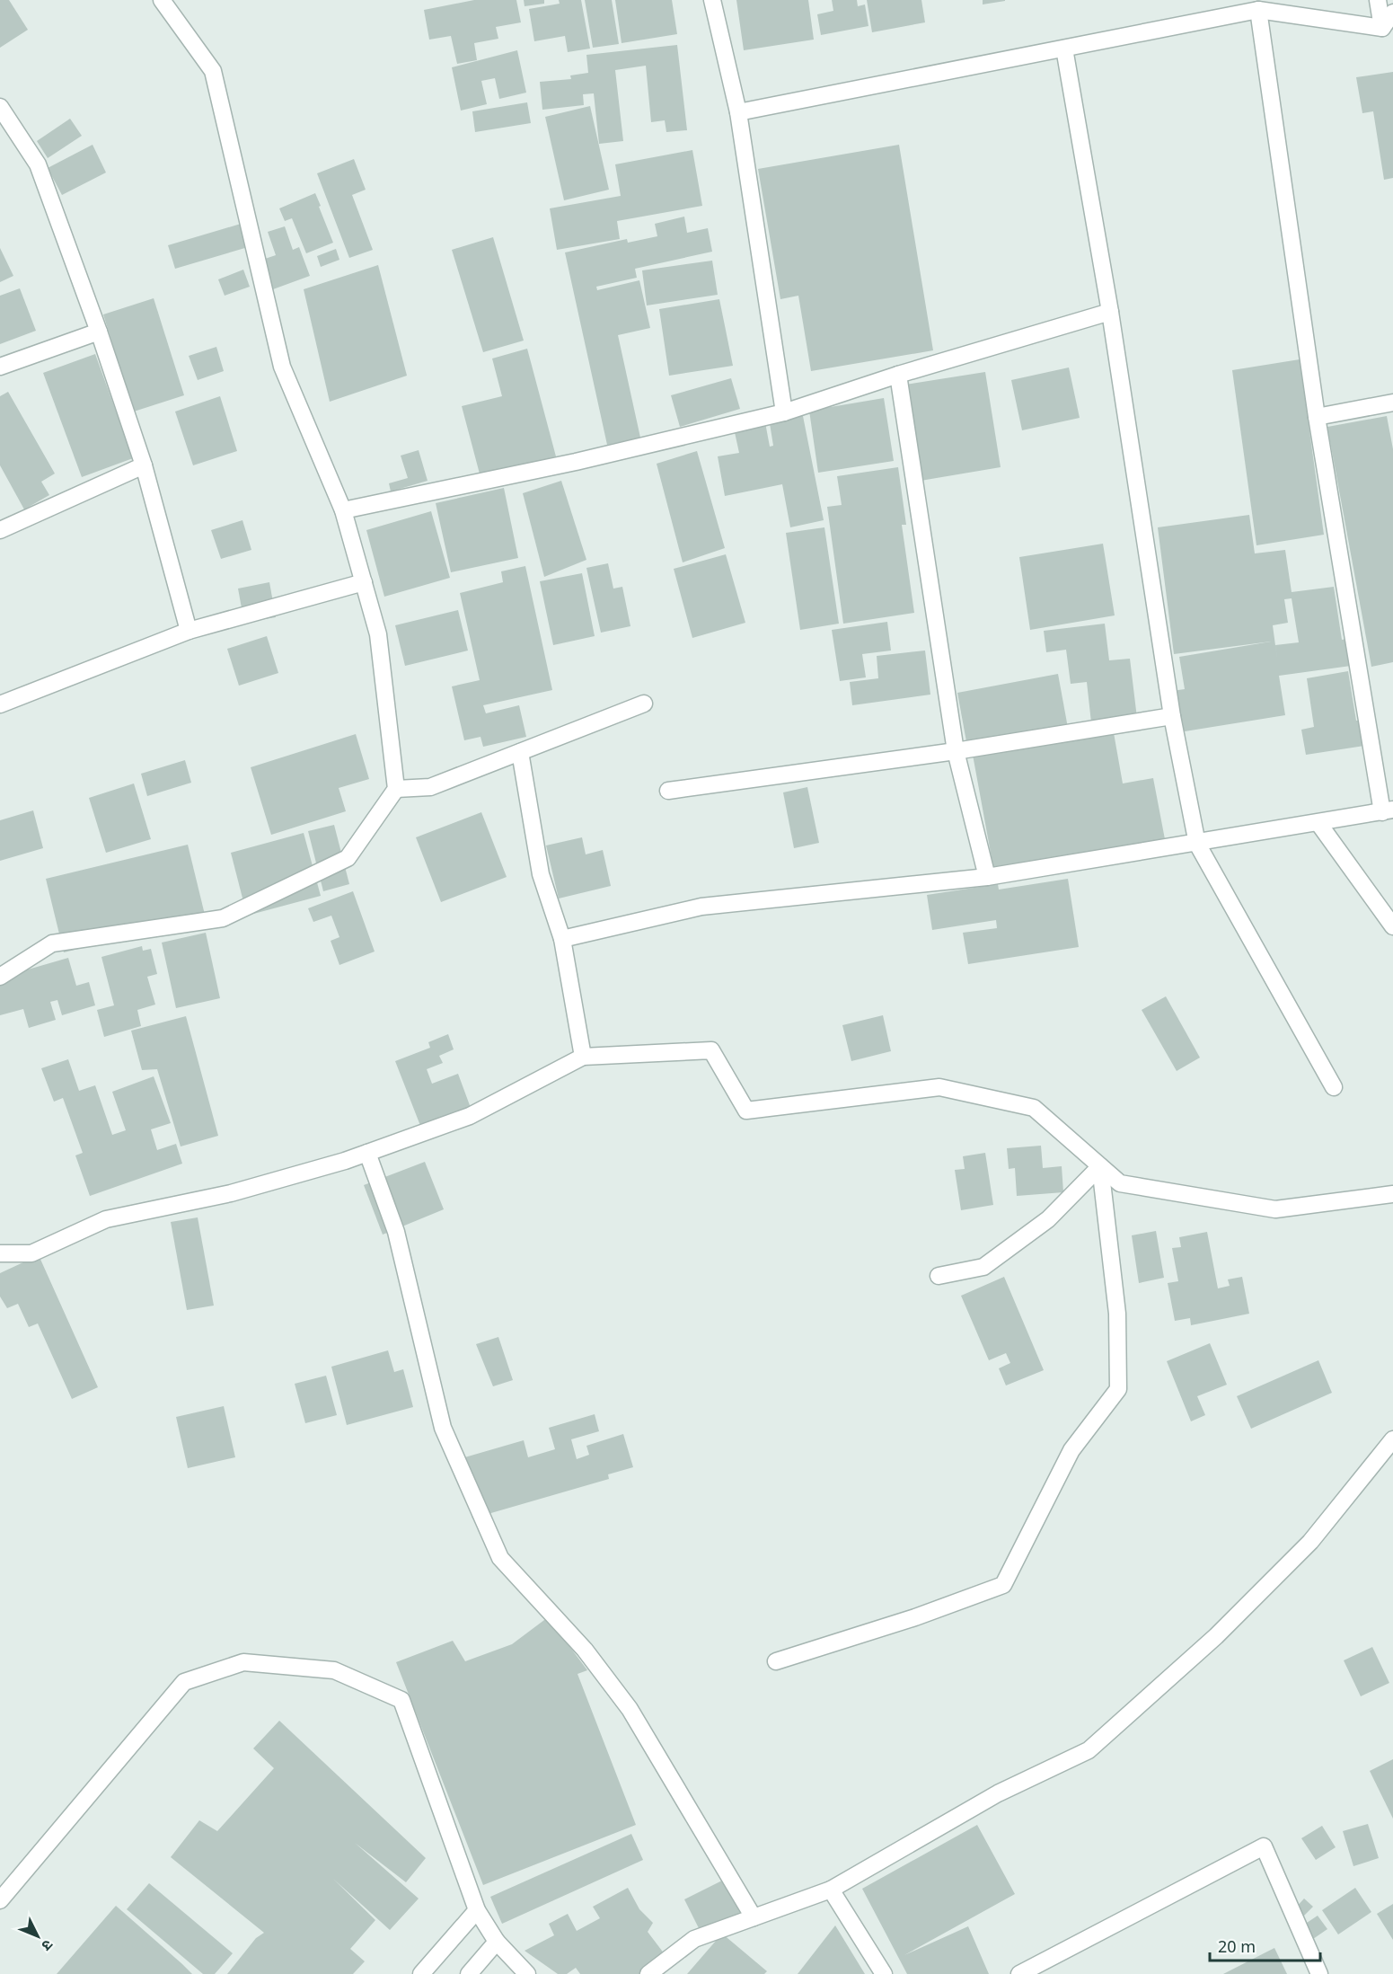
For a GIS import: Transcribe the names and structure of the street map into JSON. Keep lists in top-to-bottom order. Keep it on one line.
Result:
{"scale_bar":"20 m","north":"bottom right"}
